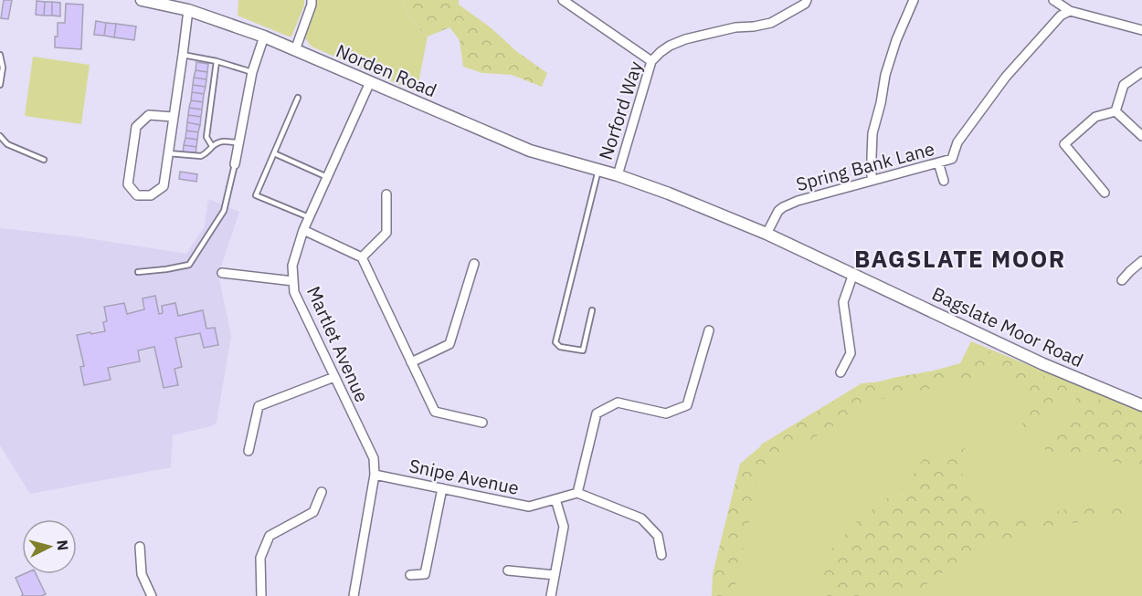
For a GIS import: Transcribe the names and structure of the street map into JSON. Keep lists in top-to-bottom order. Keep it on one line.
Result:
{"streets":{"street":["Norden Road","Norford Way","Spring Bank Lane","Bagslate Moor Road","Martlet Avenue","Snipe Avenue"]},"crossings":[["Norden Road","Norford Way"],["Norden Road","Bagslate Moor Road"],["Norden Road","Martlet Avenue"],["Norford Way","Bagslate Moor Road"],["Spring Bank Lane","Bagslate Moor Road"],["Martlet Avenue","Snipe Avenue"]],"districts":["BAGSLATE MOOR"],"north":"right"}
